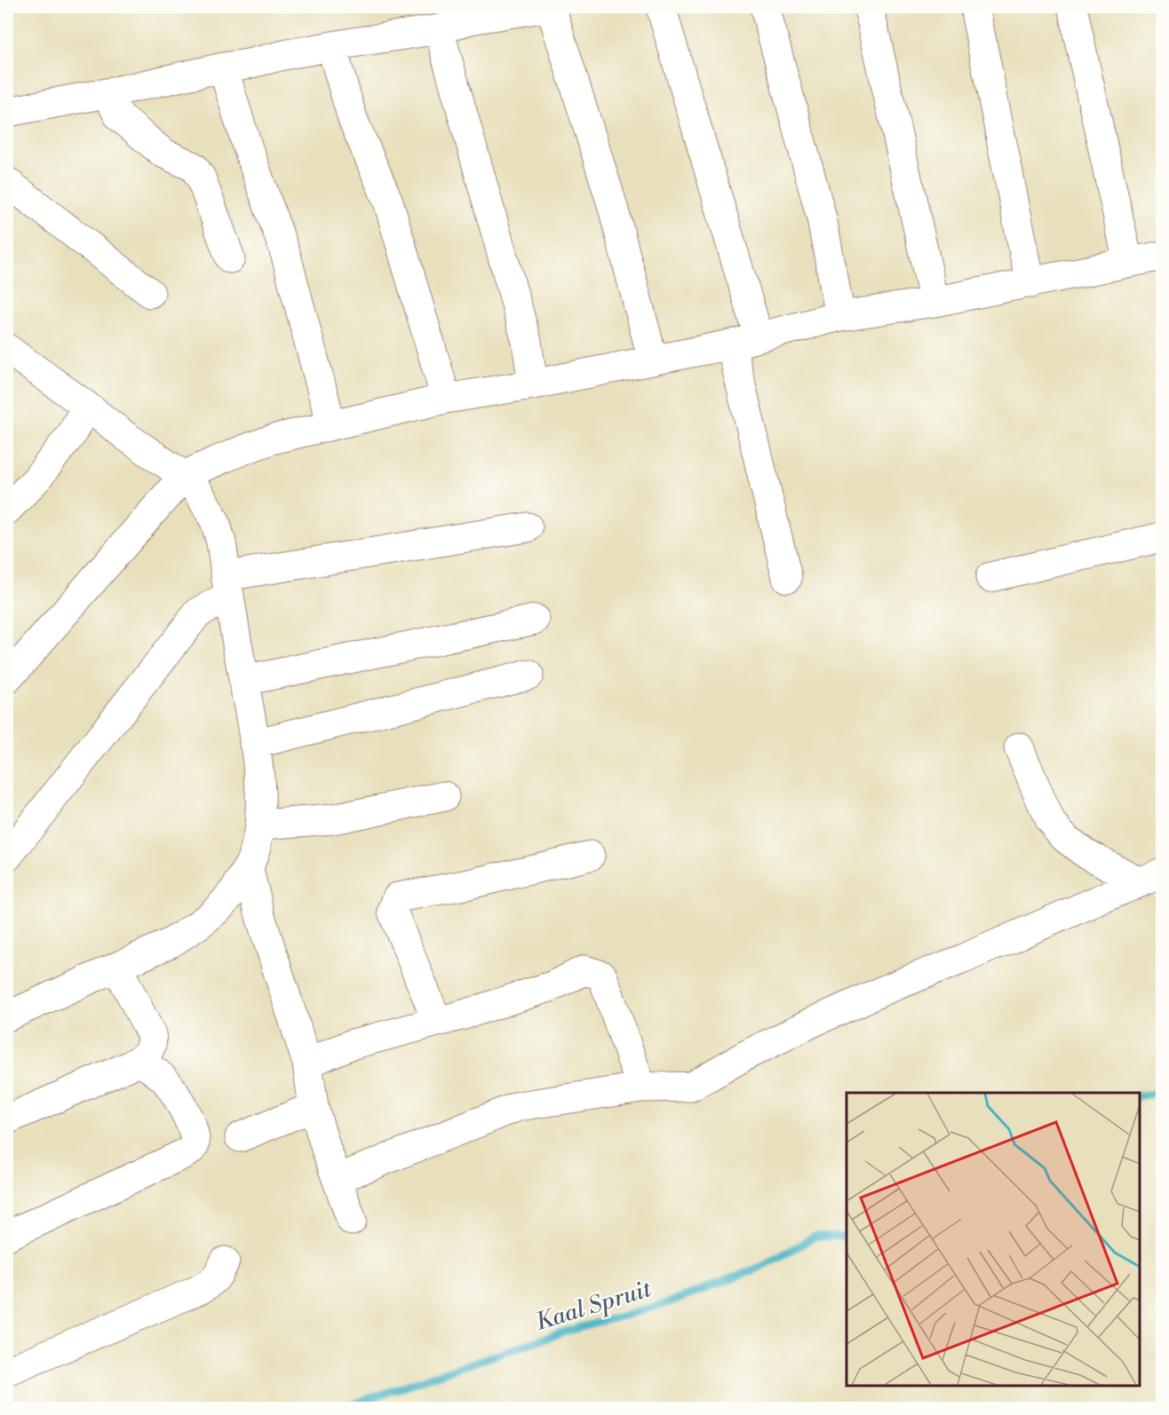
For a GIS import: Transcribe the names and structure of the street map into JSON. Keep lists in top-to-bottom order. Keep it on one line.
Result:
{"water":["Kaal Spruit"]}
